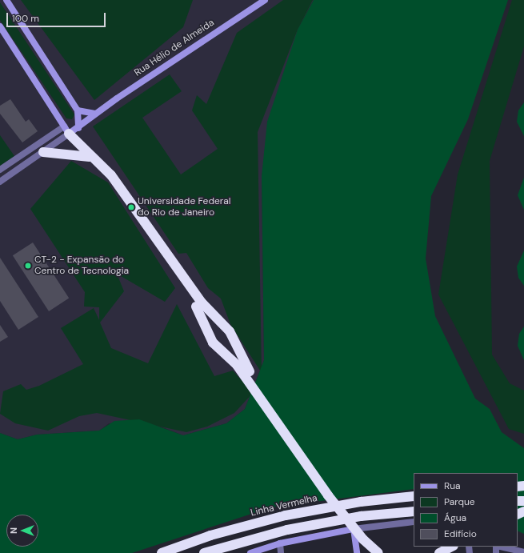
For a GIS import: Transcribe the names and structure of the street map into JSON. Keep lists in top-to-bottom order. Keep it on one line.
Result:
{"streets":{"highway":["Linha Vermelha"],"street":["Rua Hélio de Almeida"]},"places":["Universidade Federal do Rio de Janeiro","CT-2 - Expansão do Centro de Tecnologia"],"legend":["Rua","Parque","Água","Edifício"],"scale_bar":"100 m","north":"left"}
